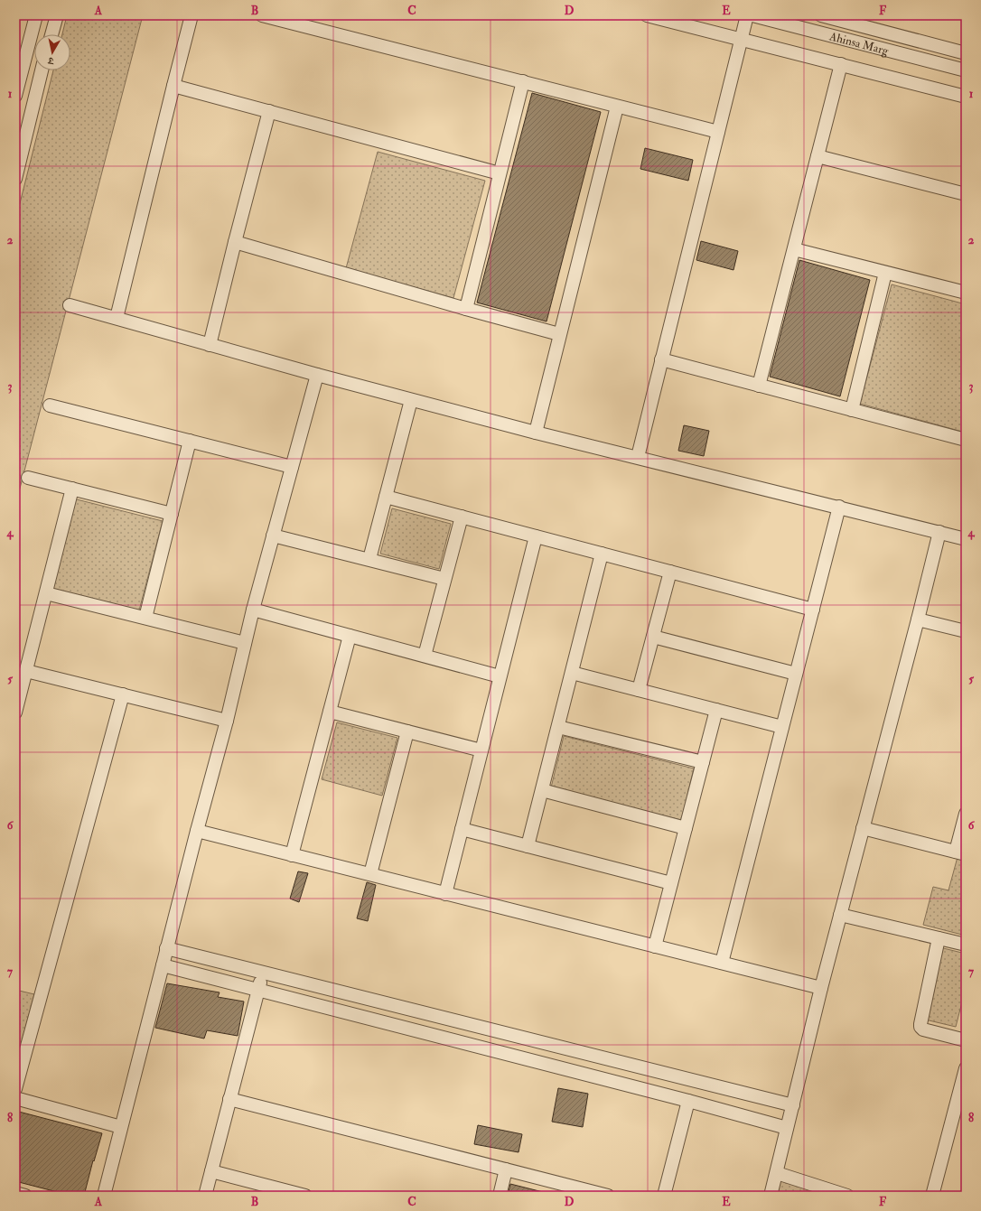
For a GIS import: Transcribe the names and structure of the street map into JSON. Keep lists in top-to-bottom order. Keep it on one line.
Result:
{"streets":{"street":["Ahinsa Marg"]},"north":"bottom","grid":{"columns":["A","B","C","D","E","F"],"rows":["1","2","3","4","5","6","7","8"]}}
